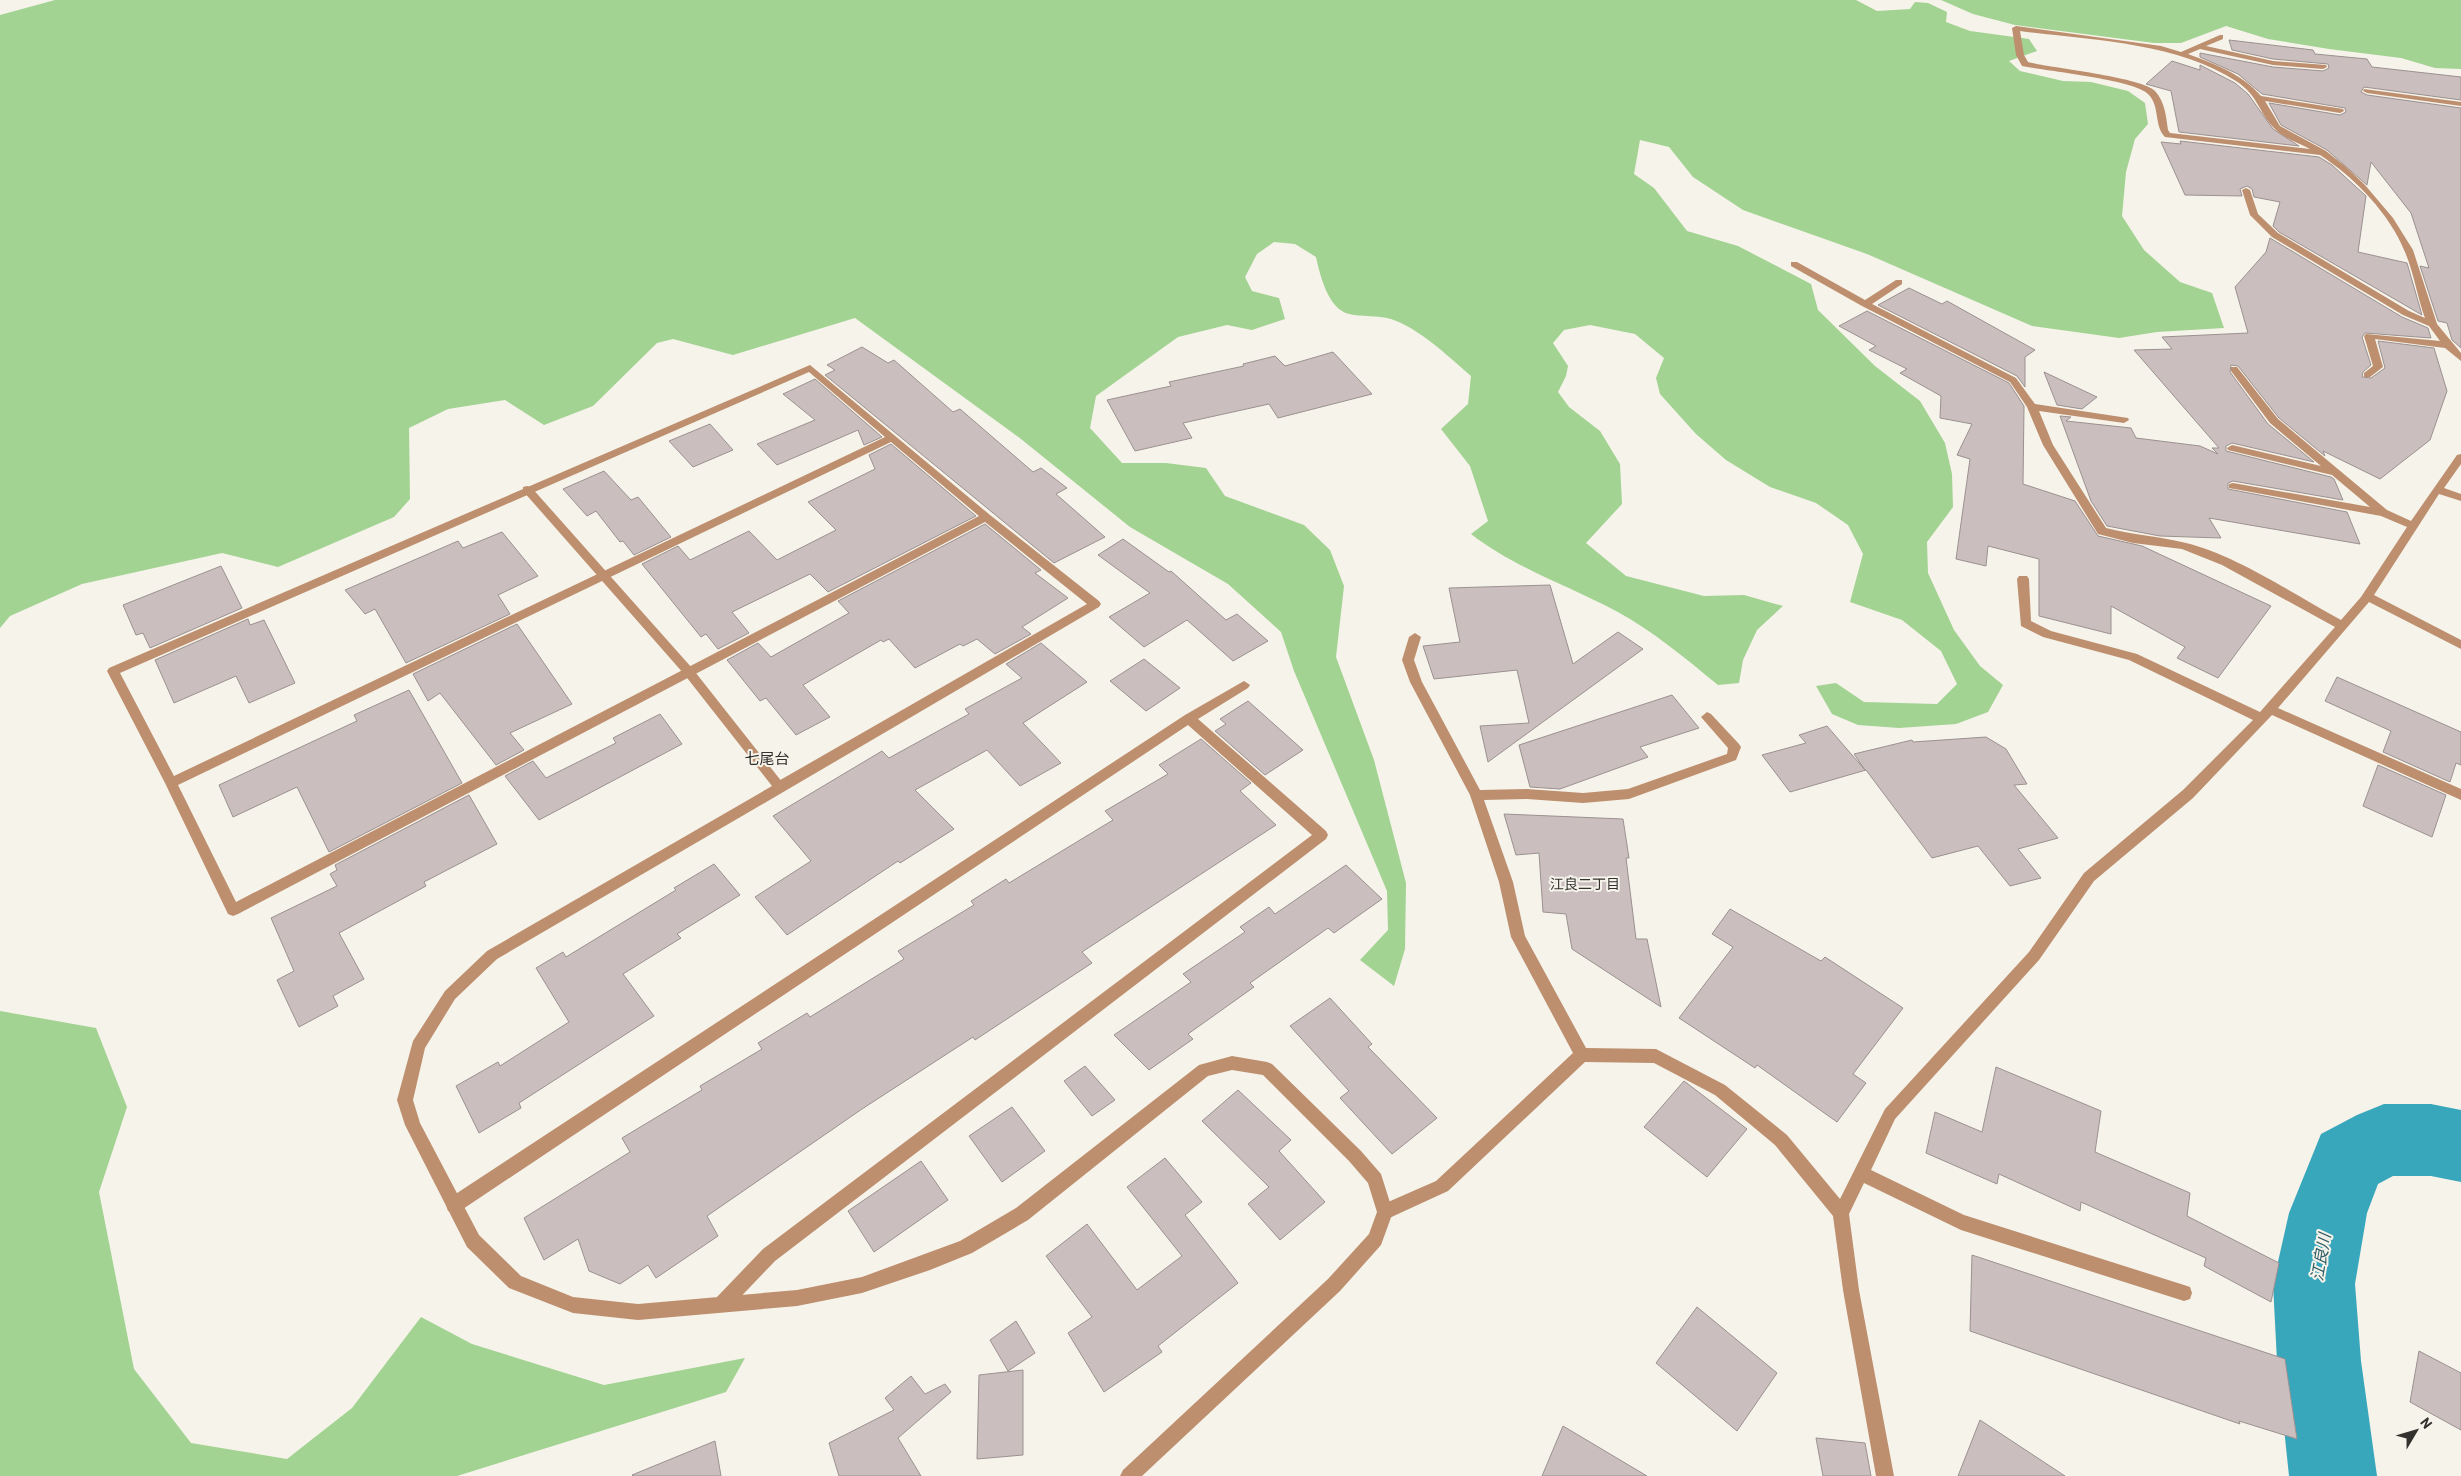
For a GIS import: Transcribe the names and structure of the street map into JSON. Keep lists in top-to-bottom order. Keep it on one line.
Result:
{"districts":["七尾台","江良二丁目"],"water":["江良川"],"north":"top right"}
